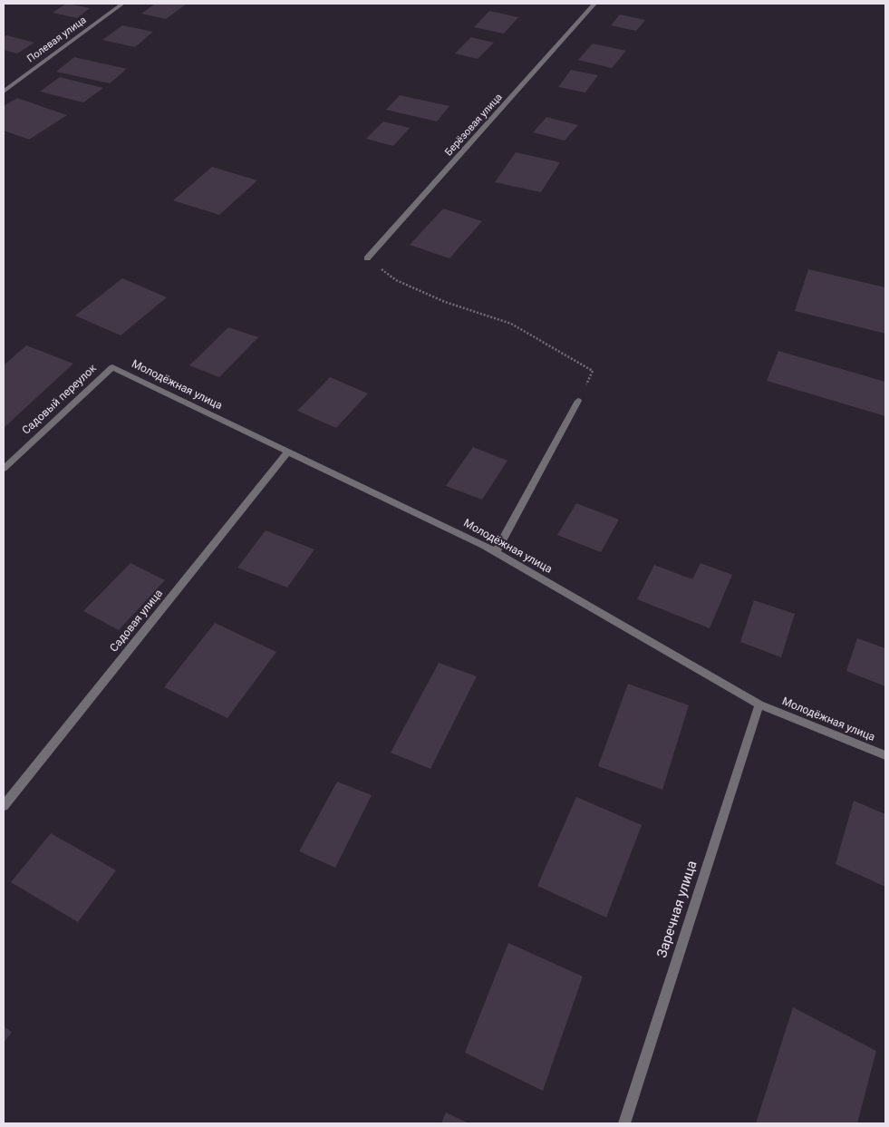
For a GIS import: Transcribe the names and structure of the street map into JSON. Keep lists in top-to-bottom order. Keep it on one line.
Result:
{"streets":{"street":["Полевая улица","Берёзовая улица","Молодёжная улица","Садовый переулок","Садовая улица","Заречная улица"]},"crossings":[["Молодёжная улица","Садовый переулок"],["Молодёжная улица","Садовая улица"],["Молодёжная улица","Заречная улица"]]}
